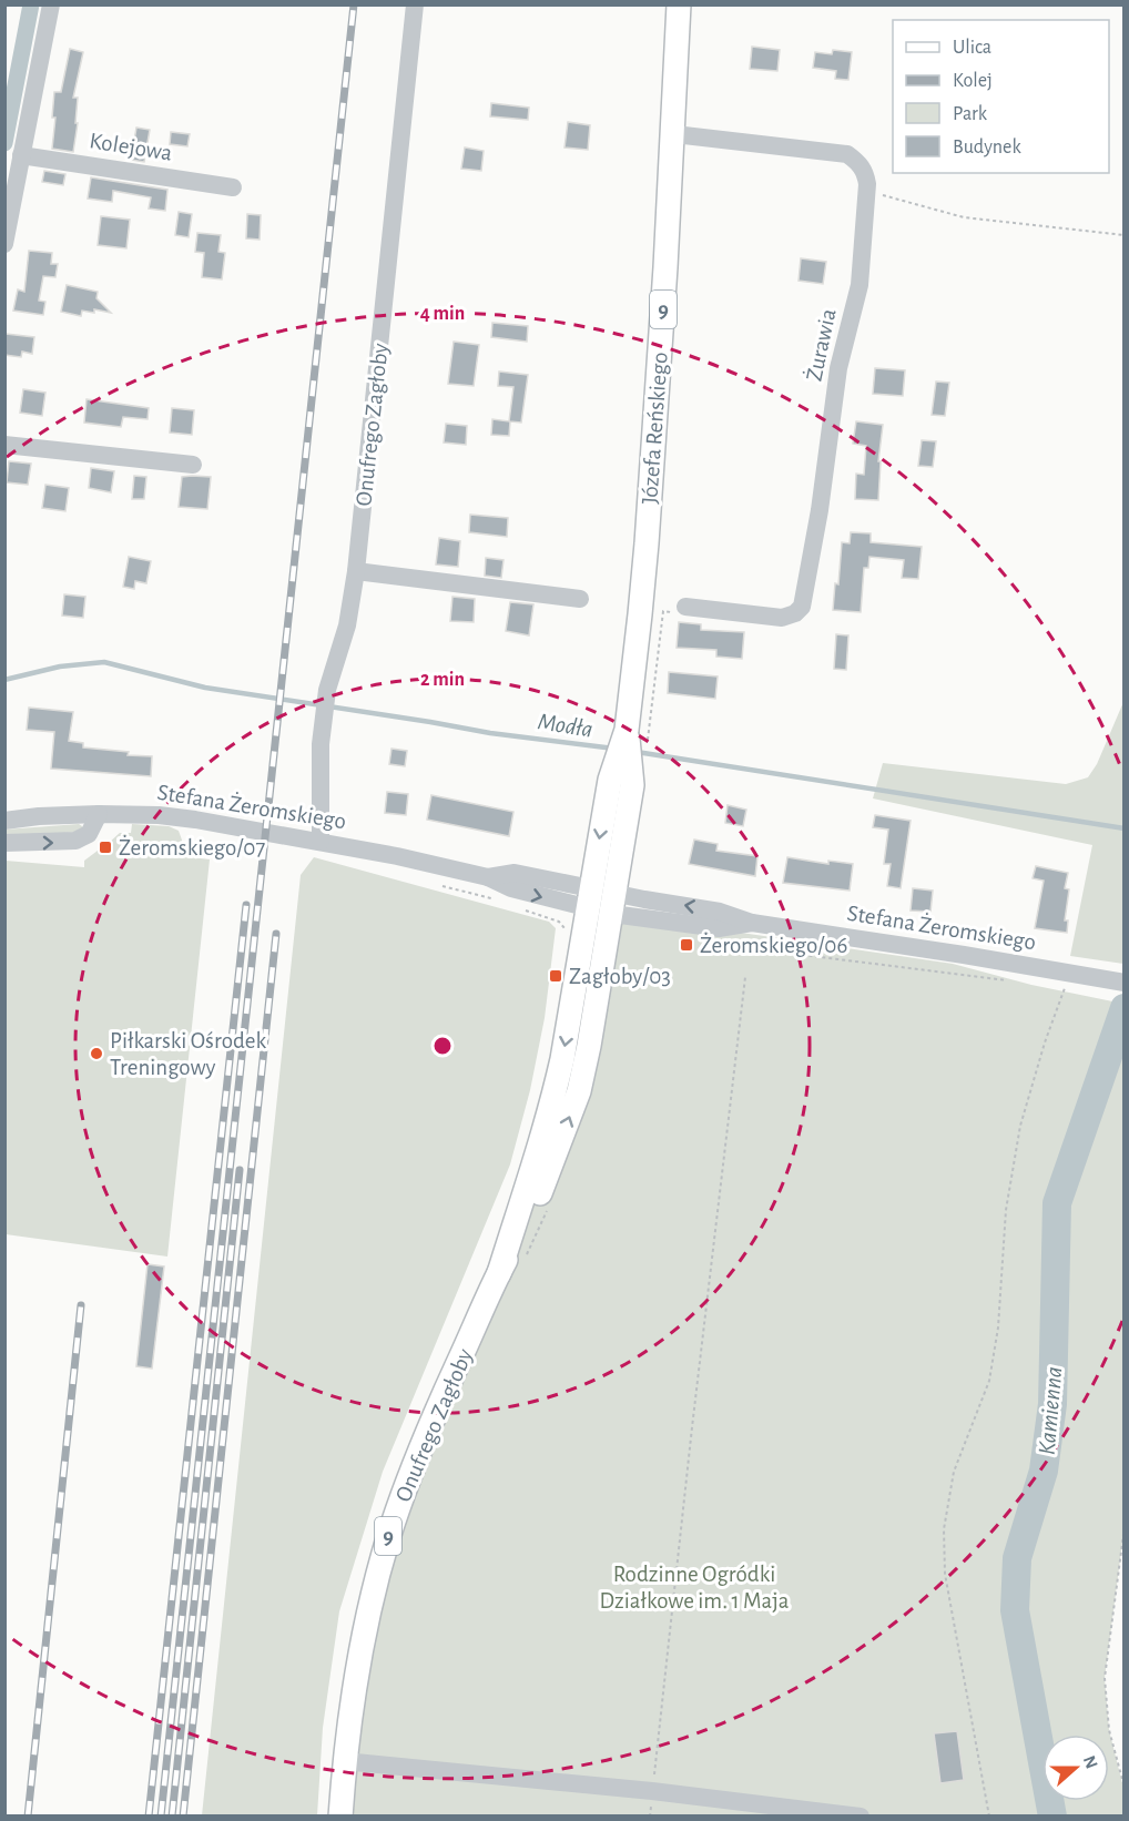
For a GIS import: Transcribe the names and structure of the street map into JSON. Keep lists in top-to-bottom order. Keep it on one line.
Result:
{"streets":{"main road":["9","Onufrego Zagłoby","Józefa Reńskiego"],"street":["Kolejowa","Żurawia","Stefana Żeromskiego"]},"crossings":[["Żurawia","Józefa Reńskiego"],["Onufrego Zagłoby","Józefa Reńskiego"],["Onufrego Zagłoby","Stefana Żeromskiego"],["Józefa Reńskiego","Stefana Żeromskiego"]],"water":["Modła","Kamienna"],"parks":["Rodzinne Ogródki Działkowe im. 1 Maja"],"places":{"transit":["Żeromskiego/07","Żeromskiego/06","Zagłoby/03"],"other":["Piłkarski Ośrodek Treningowy"]},"legend":["Ulica","Kolej","Park","Budynek"],"north":"right","rings":["4 min","2 min"]}
